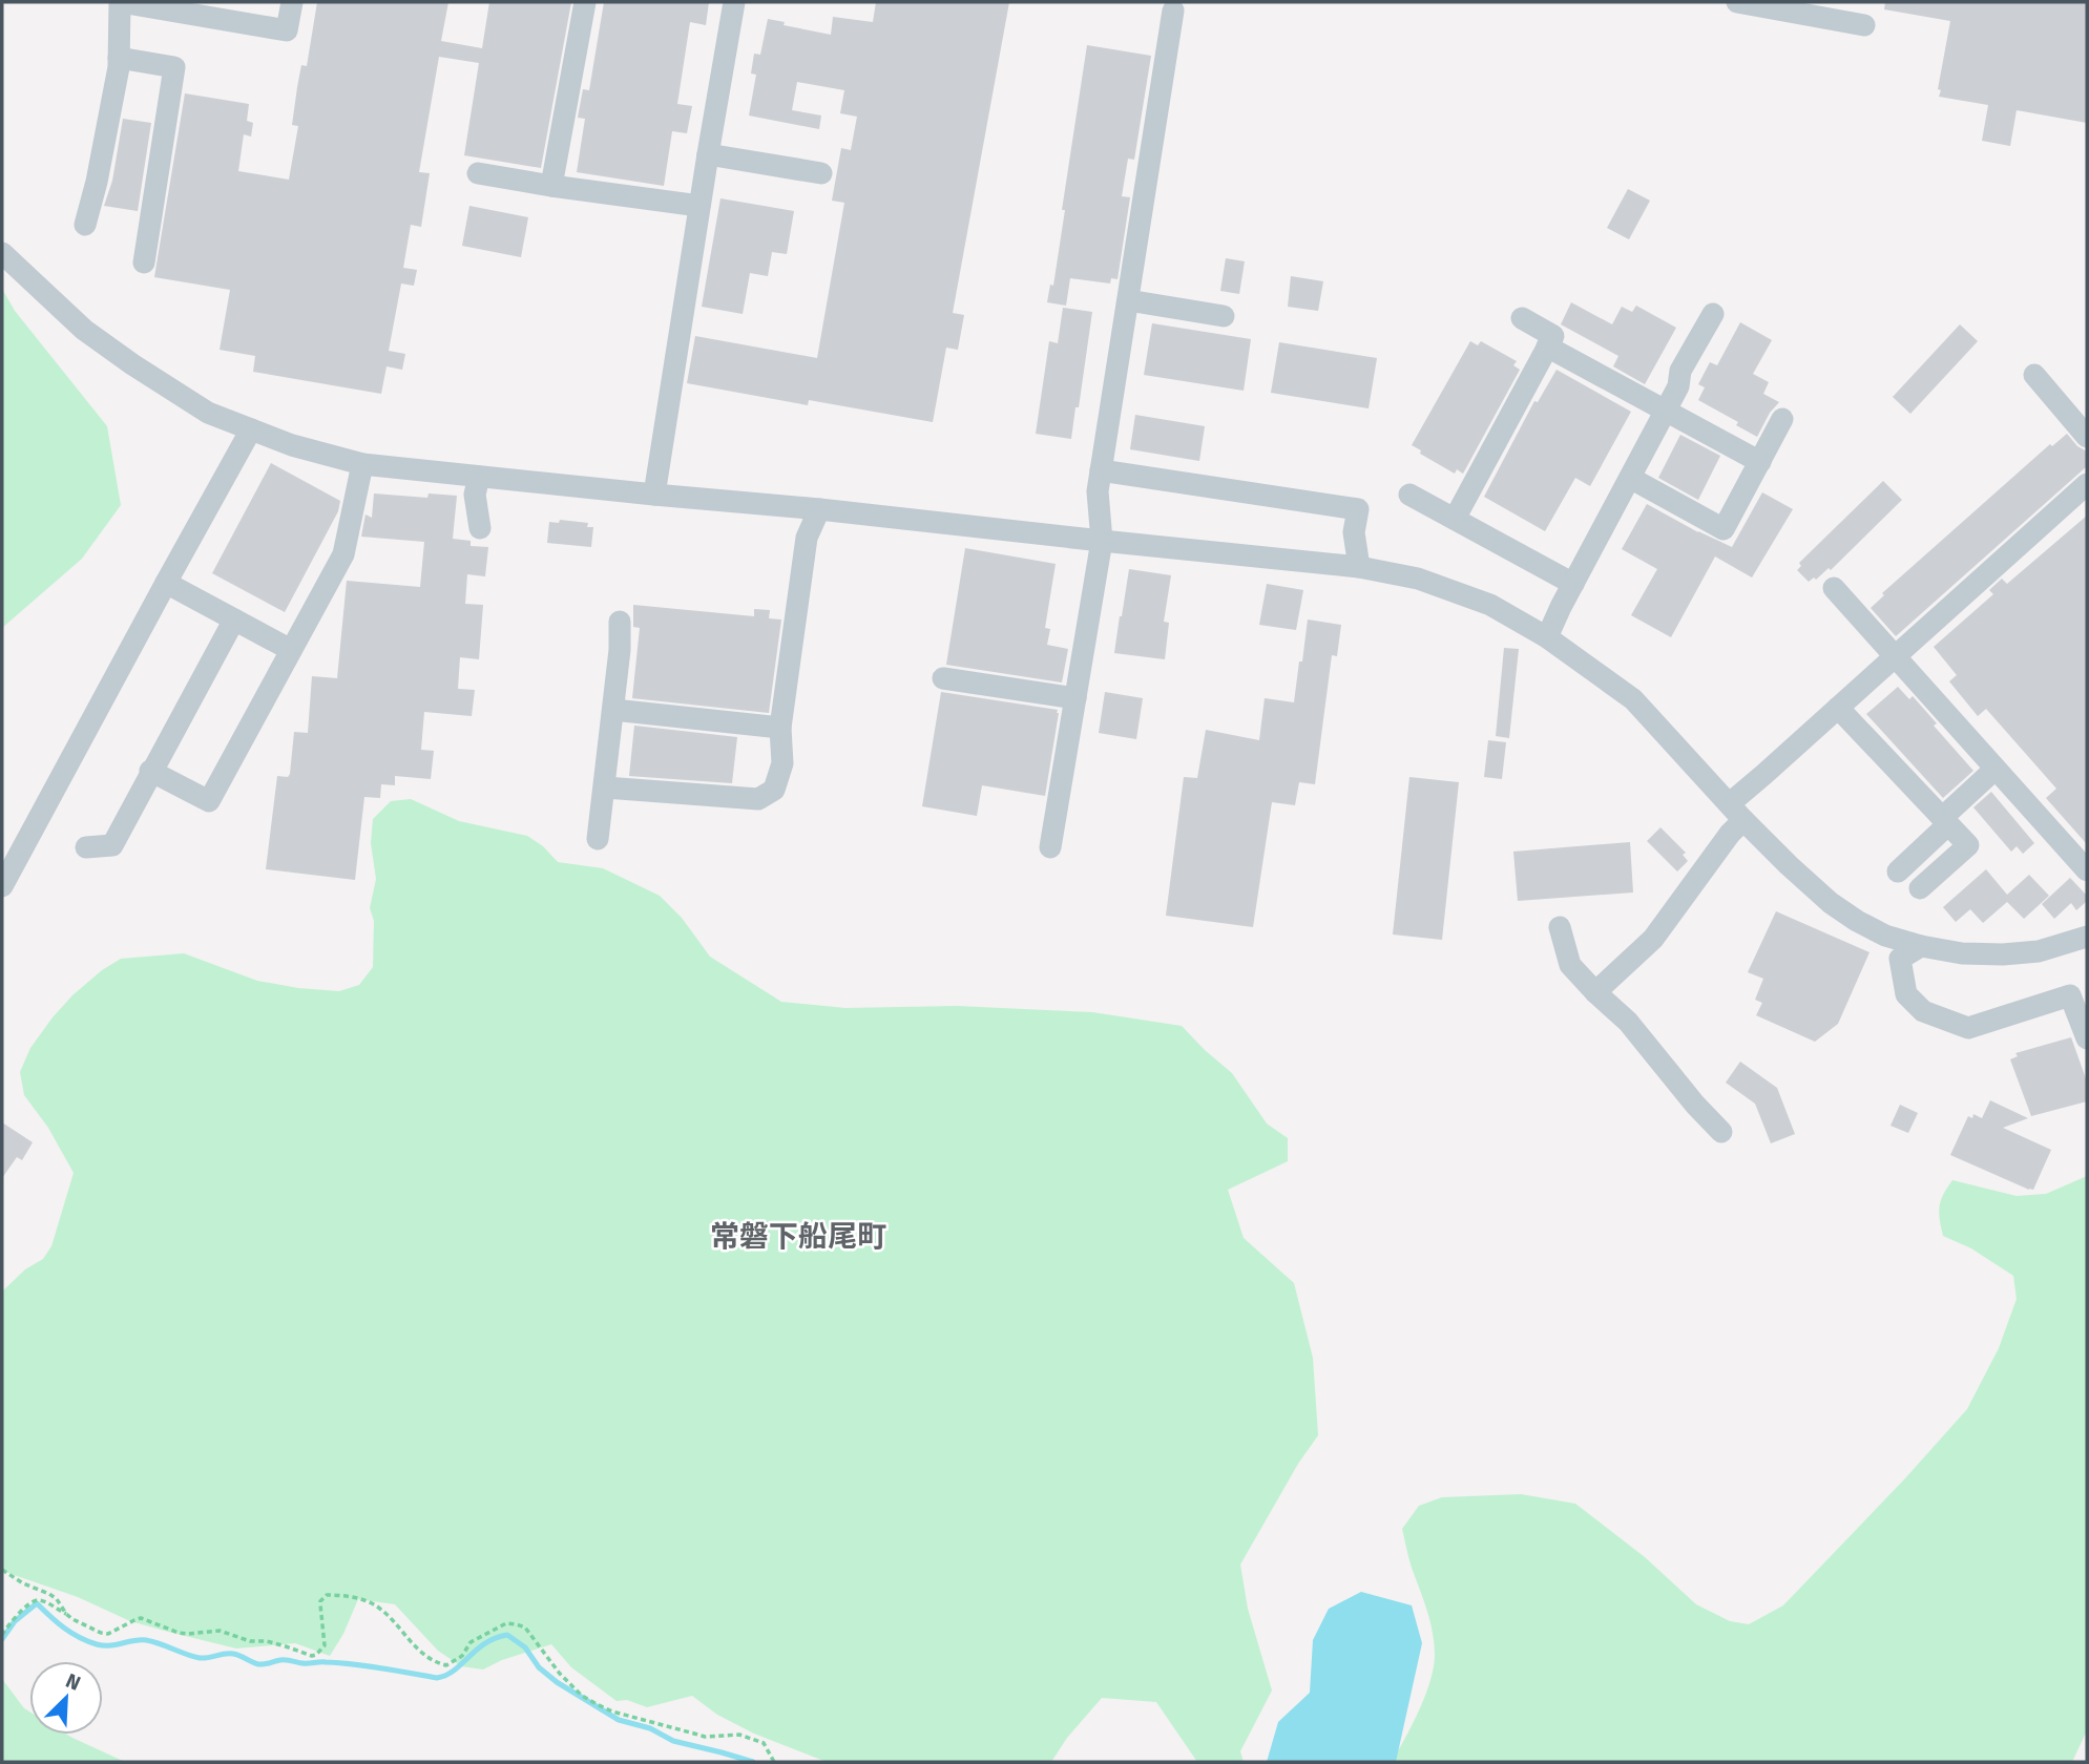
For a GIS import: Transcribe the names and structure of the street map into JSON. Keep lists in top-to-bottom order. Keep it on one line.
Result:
{"districts":["常磐下船尾町"],"north":"top right"}
